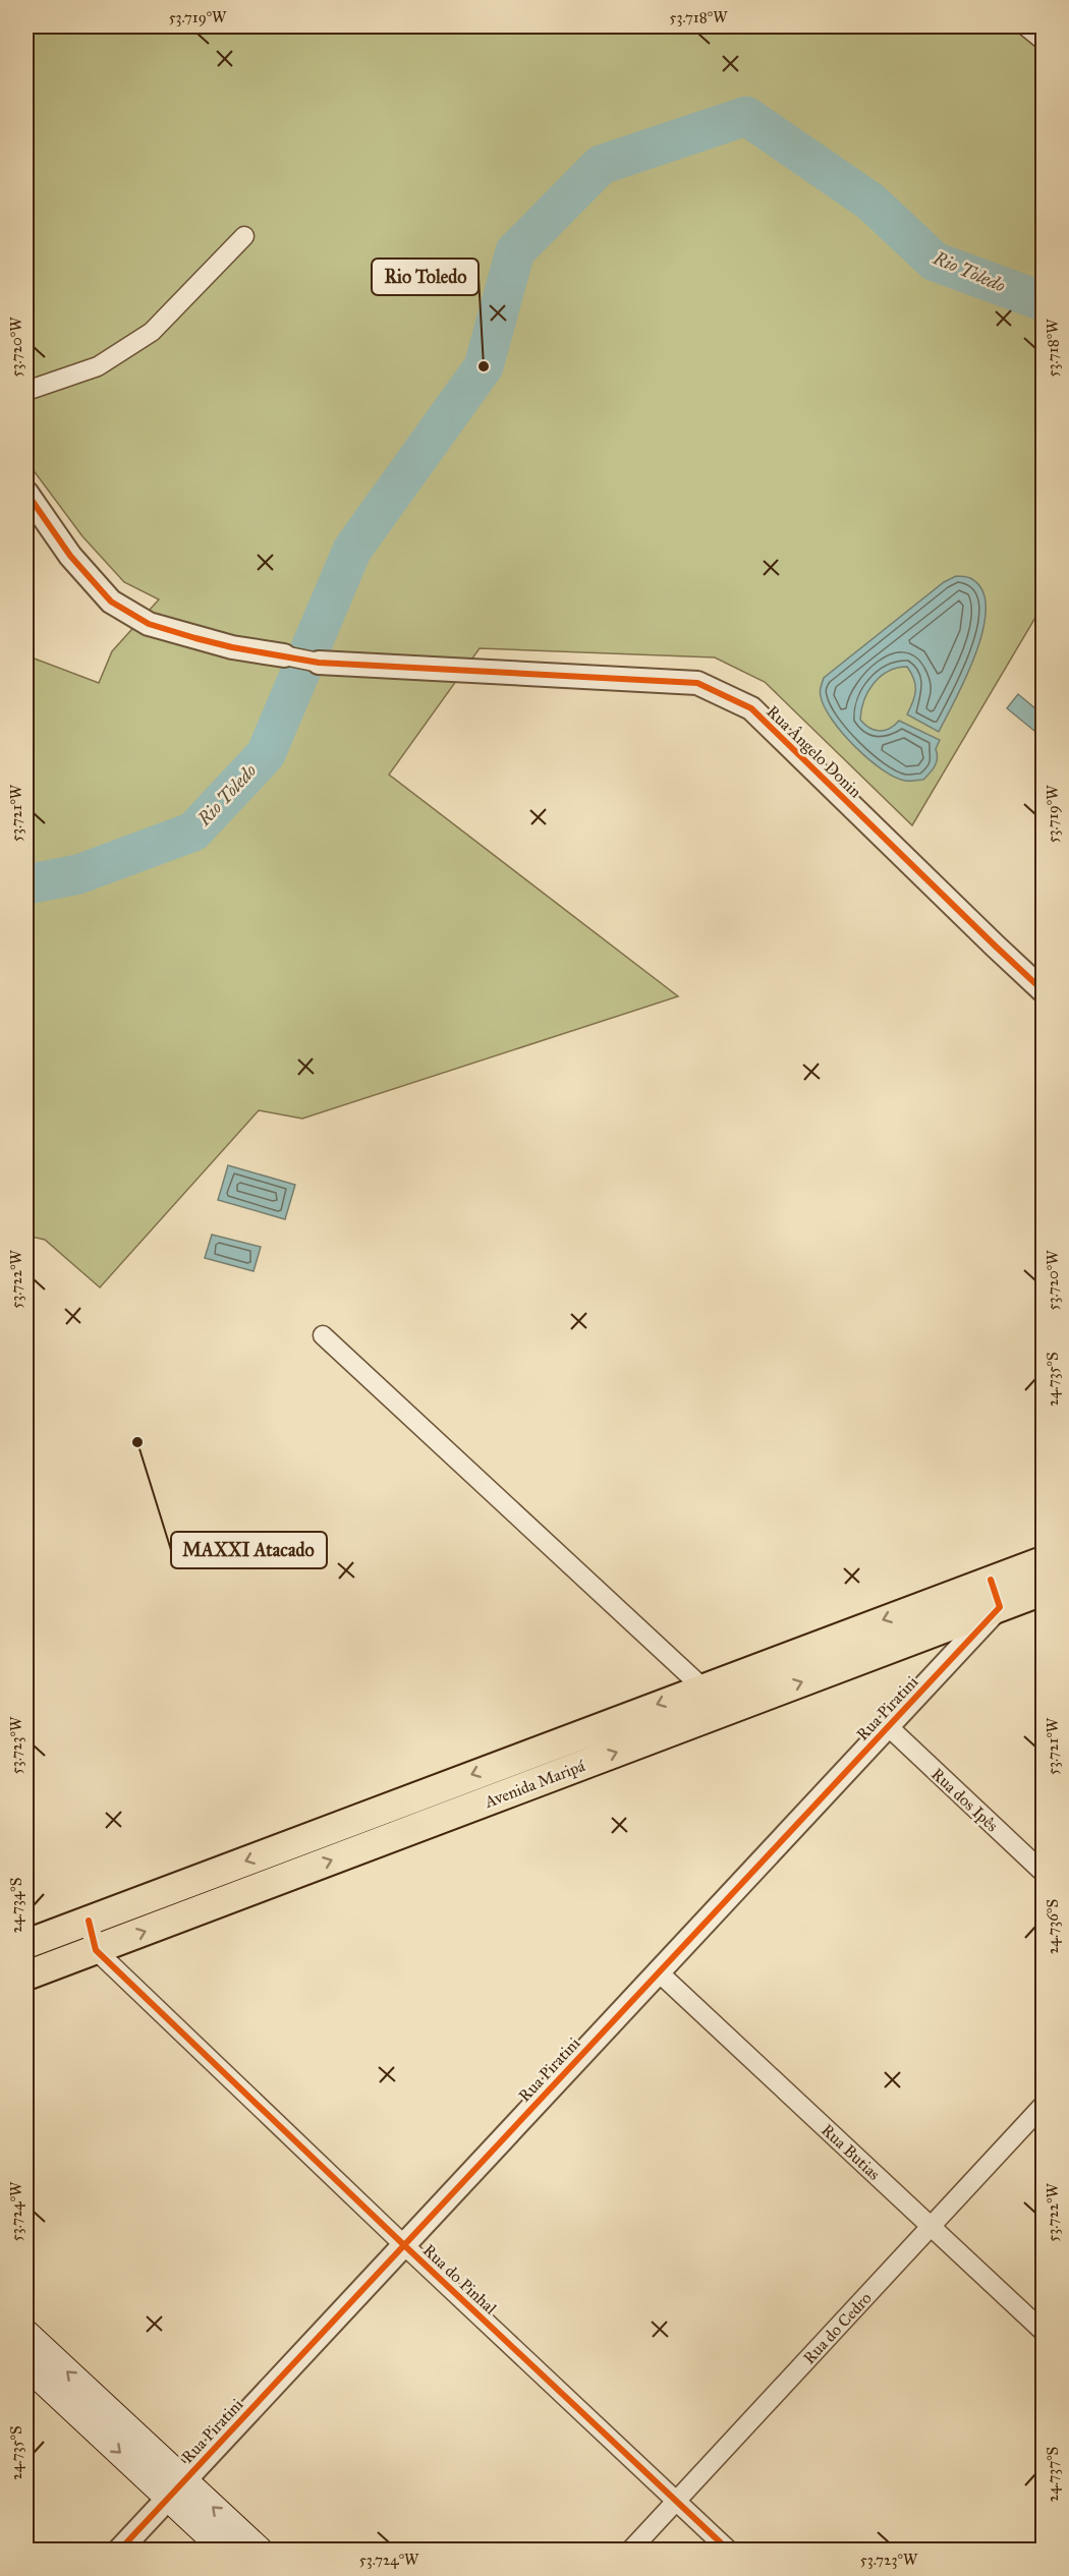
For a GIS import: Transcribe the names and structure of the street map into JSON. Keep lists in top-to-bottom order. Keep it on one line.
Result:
{"streets":{"main road":["Avenida Maripá"],"street":["Rua Ângelo Donin","Rua Piratini","Rua dos Ipês","Rua Butias","Rua do Pinhal","Rua do Cedro"]},"crossings":[["Rua Piratini","Avenida Maripá"],["Rua Piratini","Rua dos Ipês"],["Rua Piratini","Rua Butias"],["Rua Piratini","Rua do Pinhal"],["Avenida Maripá","Rua do Pinhal"],["Rua Butias","Rua do Cedro"],["Rua do Pinhal","Rua do Cedro"]],"water":["Rio Toledo"],"places":["Rio Toledo","MAXXI Atacado"],"coordinates":["53.719°W","53.718°W","53.720°W","53.721°W","53.722°W","24.735°S","53.723°W","24.734°S","24.736°S","53.724°W","24.737°S"]}
